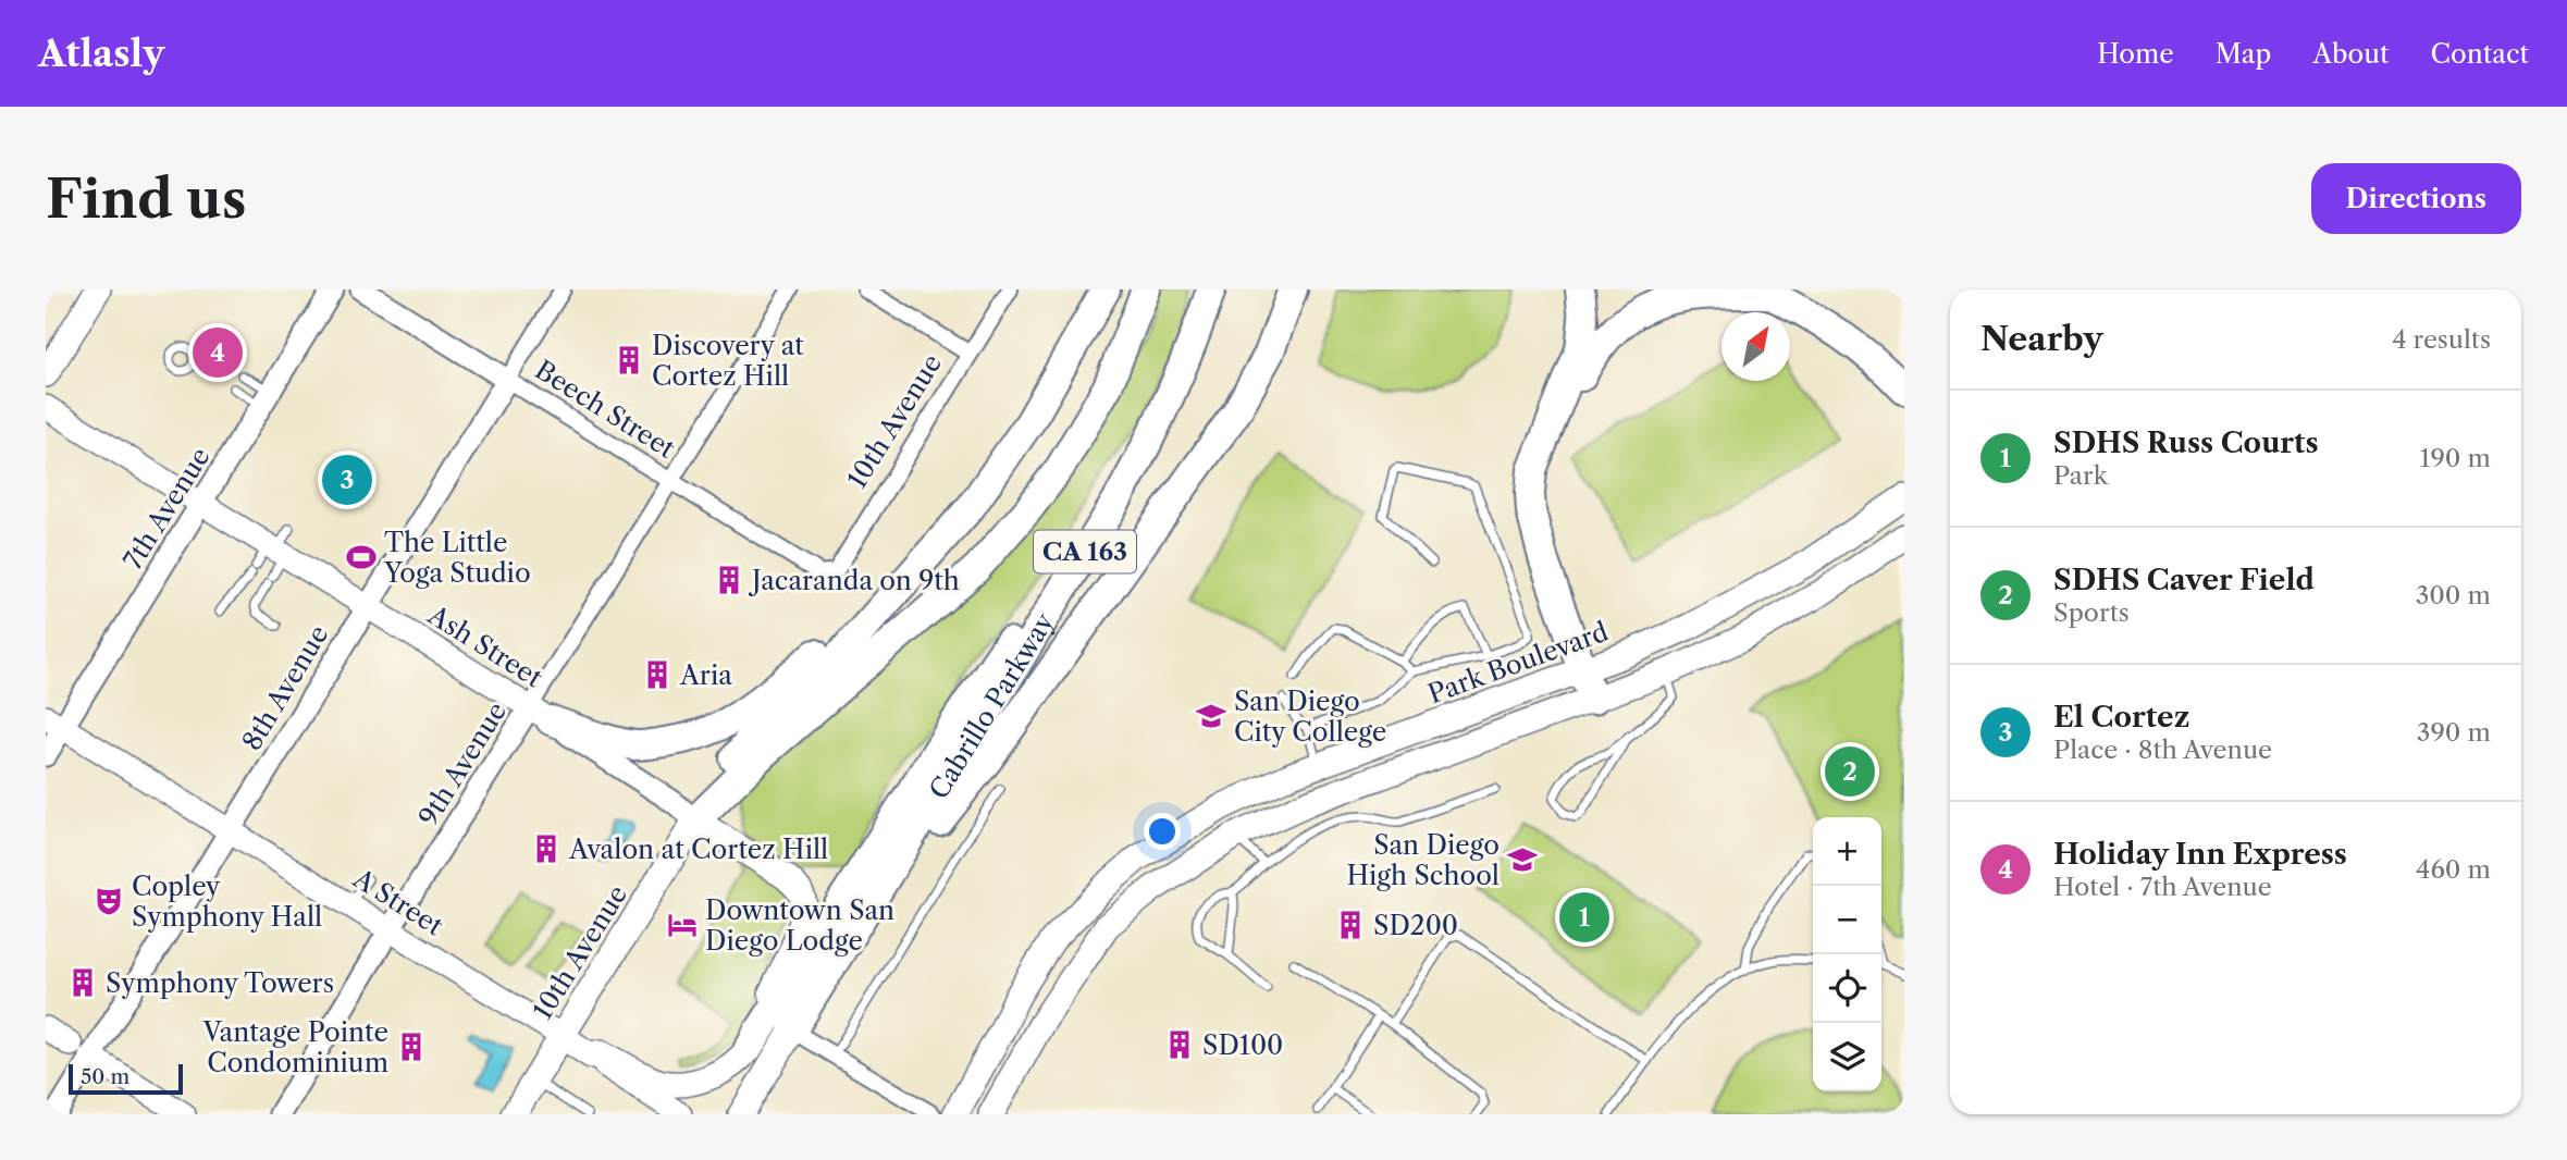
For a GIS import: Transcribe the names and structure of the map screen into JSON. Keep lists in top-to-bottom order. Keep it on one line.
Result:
{"streets":{"highway":["CA 163","Cabrillo Parkway"],"main road":["10th Avenue","Ash Street","Park Boulevard","A Street"],"street":["Beech Street","7th Avenue","8th Avenue","9th Avenue"]},"crossings":[["Beech Street","10th Avenue"],["Beech Street","8th Avenue"],["Beech Street","9th Avenue"],["10th Avenue","Ash Street"],["10th Avenue","A Street"],["7th Avenue","Ash Street"],["7th Avenue","A Street"],["CA 163","Cabrillo Parkway"],["Ash Street","8th Avenue"],["Ash Street","9th Avenue"],["8th Avenue","A Street"],["9th Avenue","A Street"]],"places":{"building":["Discovery at Cortez Hill","Jacaranda on 9th","Aria","Avalon at Cortez Hill","SD200","Symphony Towers","SD100","Vantage Pointe Condominium"],"sports":["The Little Yoga Studio"],"school or university":["San Diego City College","San Diego High School"],"theatre":["Copley Symphony Hall"],"hotel":["Downtown San Diego Lodge"]},"scale_bar":"50 m","north":"top right","page":{"header":"Atlasly","nav":["Home","Map","About","Contact"],"buttons":"Directions","title":"Find us","heading":["Nearby","4 results"],"pins":["4","3","2","1"],"list":[{"mark":"1","name":"SDHS Russ Courts","note":"Park","value":"190 m"},{"mark":"2","name":"SDHS Caver Field","note":"Sports","value":"300 m"},{"mark":"3","name":"El Cortez","note":"Place · 8th Avenue","value":"390 m"},{"mark":"4","name":"Holiday Inn Express","note":"Hotel · 7th Avenue","value":"460 m"}],"map_buttons":["+","−"],"scale":"50 m"}}
